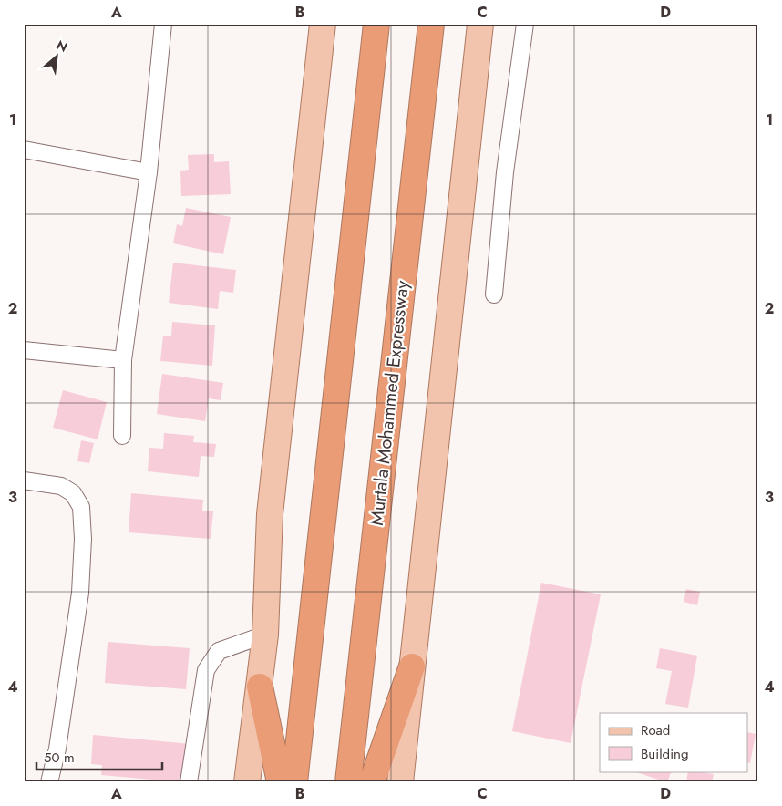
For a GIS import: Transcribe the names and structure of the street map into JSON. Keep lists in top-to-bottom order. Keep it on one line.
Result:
{"streets":{"highway":["Murtala Mohammed Expressway"]},"legend":["Road","Building"],"scale_bar":"50 m","north":"top right","grid":{"columns":["A","B","C","D"],"rows":["1","2","3","4"]}}
